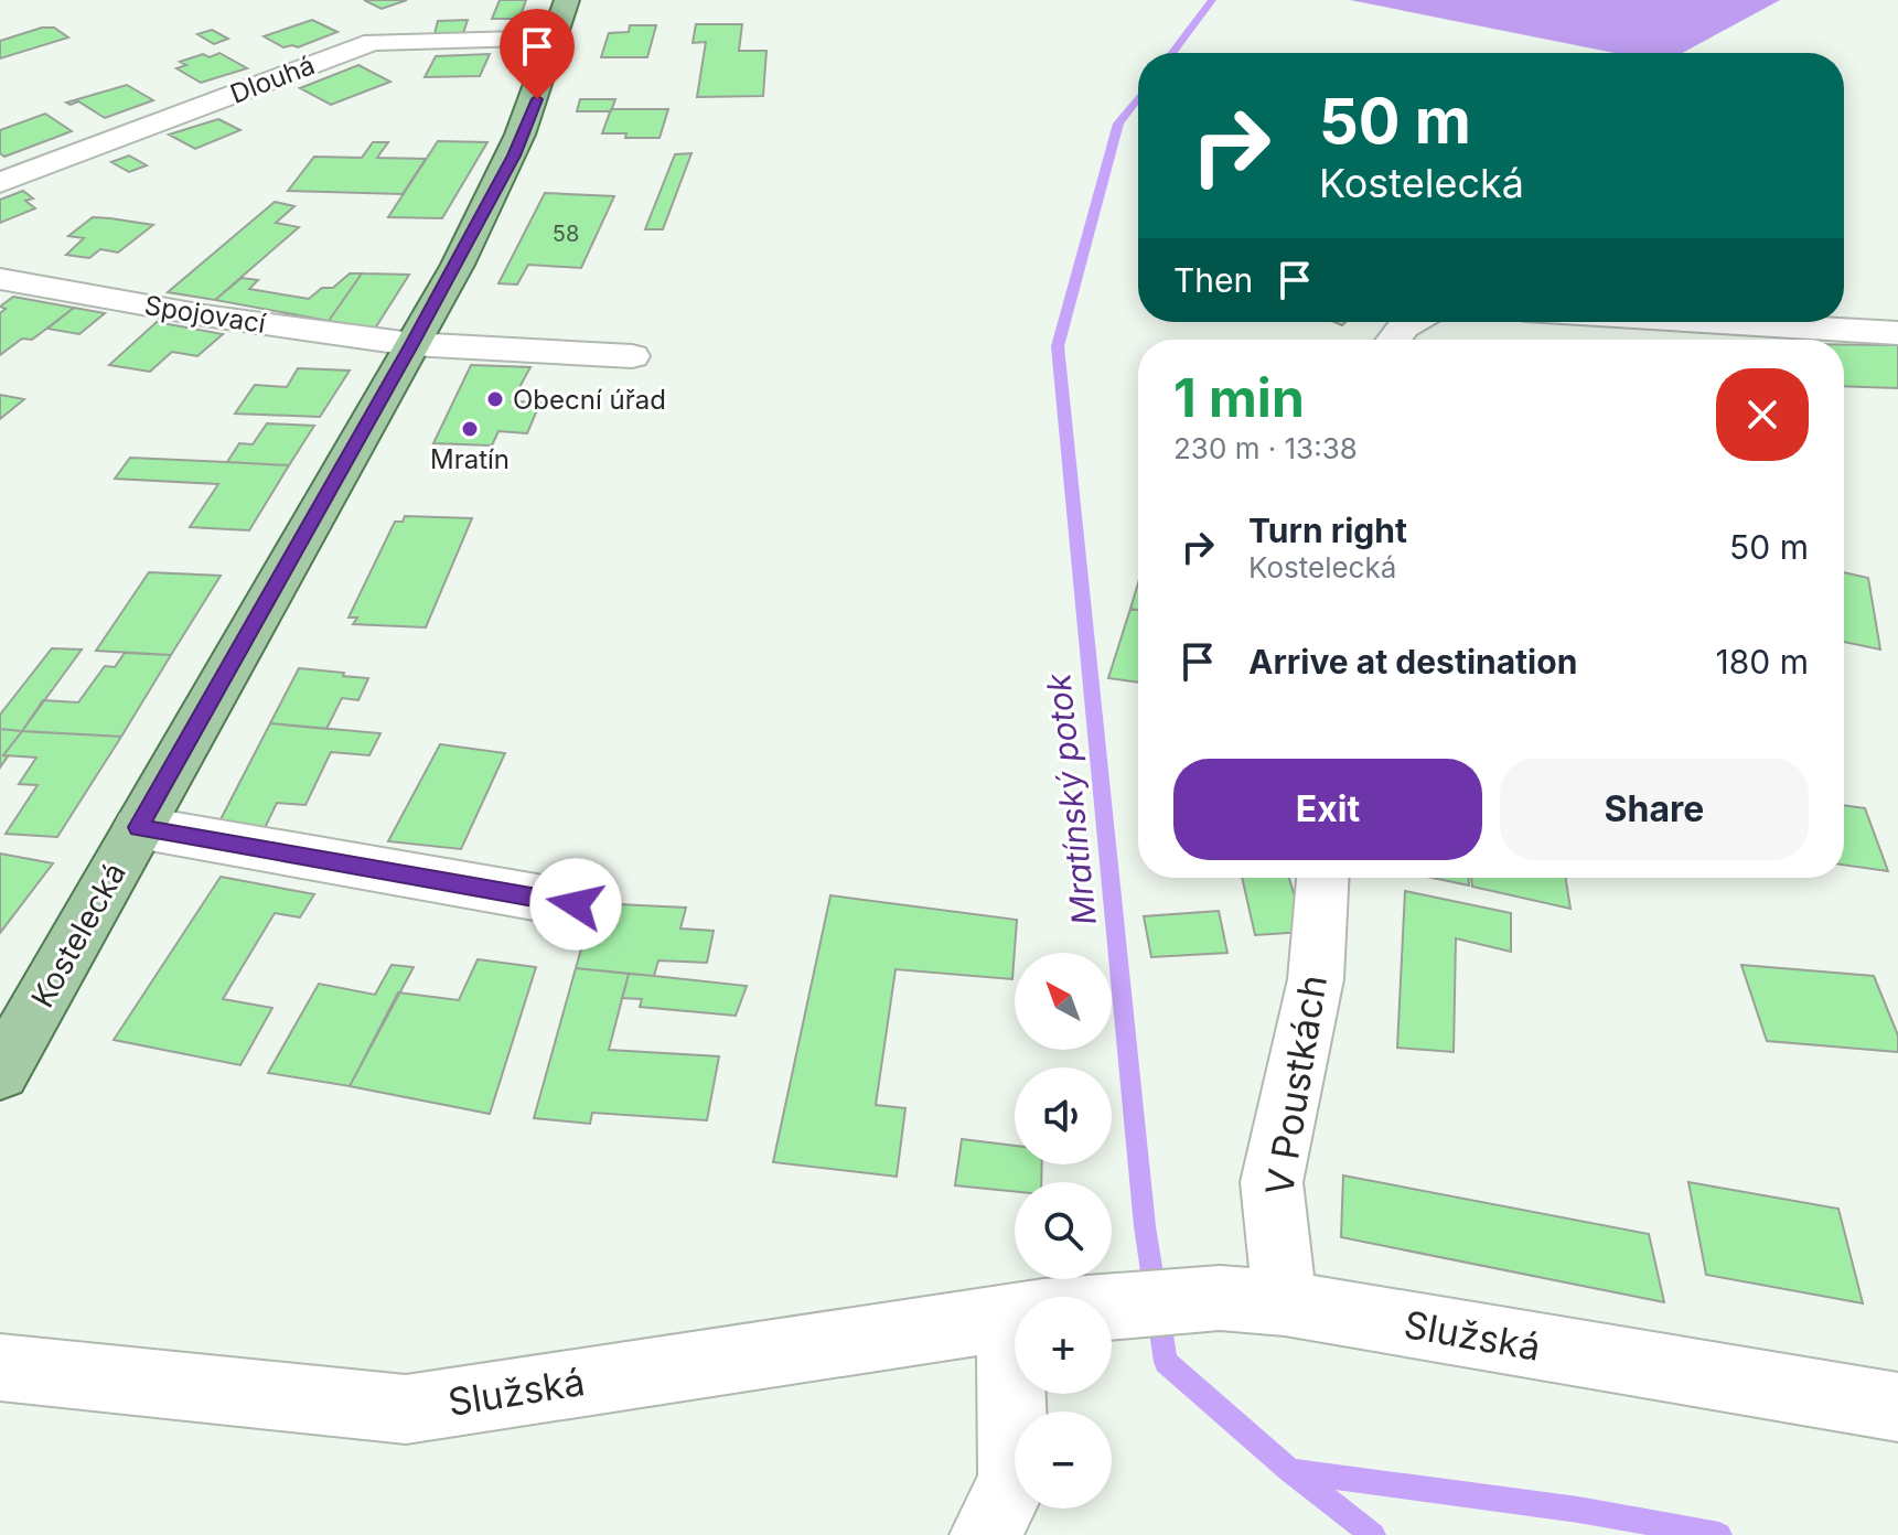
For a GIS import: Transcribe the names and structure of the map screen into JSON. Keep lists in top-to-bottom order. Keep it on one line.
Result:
{"streets":{"main road":["Kostelecká"],"street":["Dlouhá","Spojovací","V Poustkách","Služská"]},"crossings":[["Dlouhá","Kostelecká"],["Spojovací","Kostelecká"],["V Poustkách","Služská"]],"water":["Mratínský potok"],"places":["Obecní úřad","Mratín"],"house_numbers":["58"],"north":"top left","page":{"turn":["50 m","Kostelecká"],"then":"Then","heading":["1 min","230 m · 13:38"],"list":[{"name":"Turn right","note":"Kostelecká","value":"50 m"},{"name":"Arrive at destination","value":"180 m"}],"buttons":["Exit","Share"],"map_buttons":["+","−"]}}
